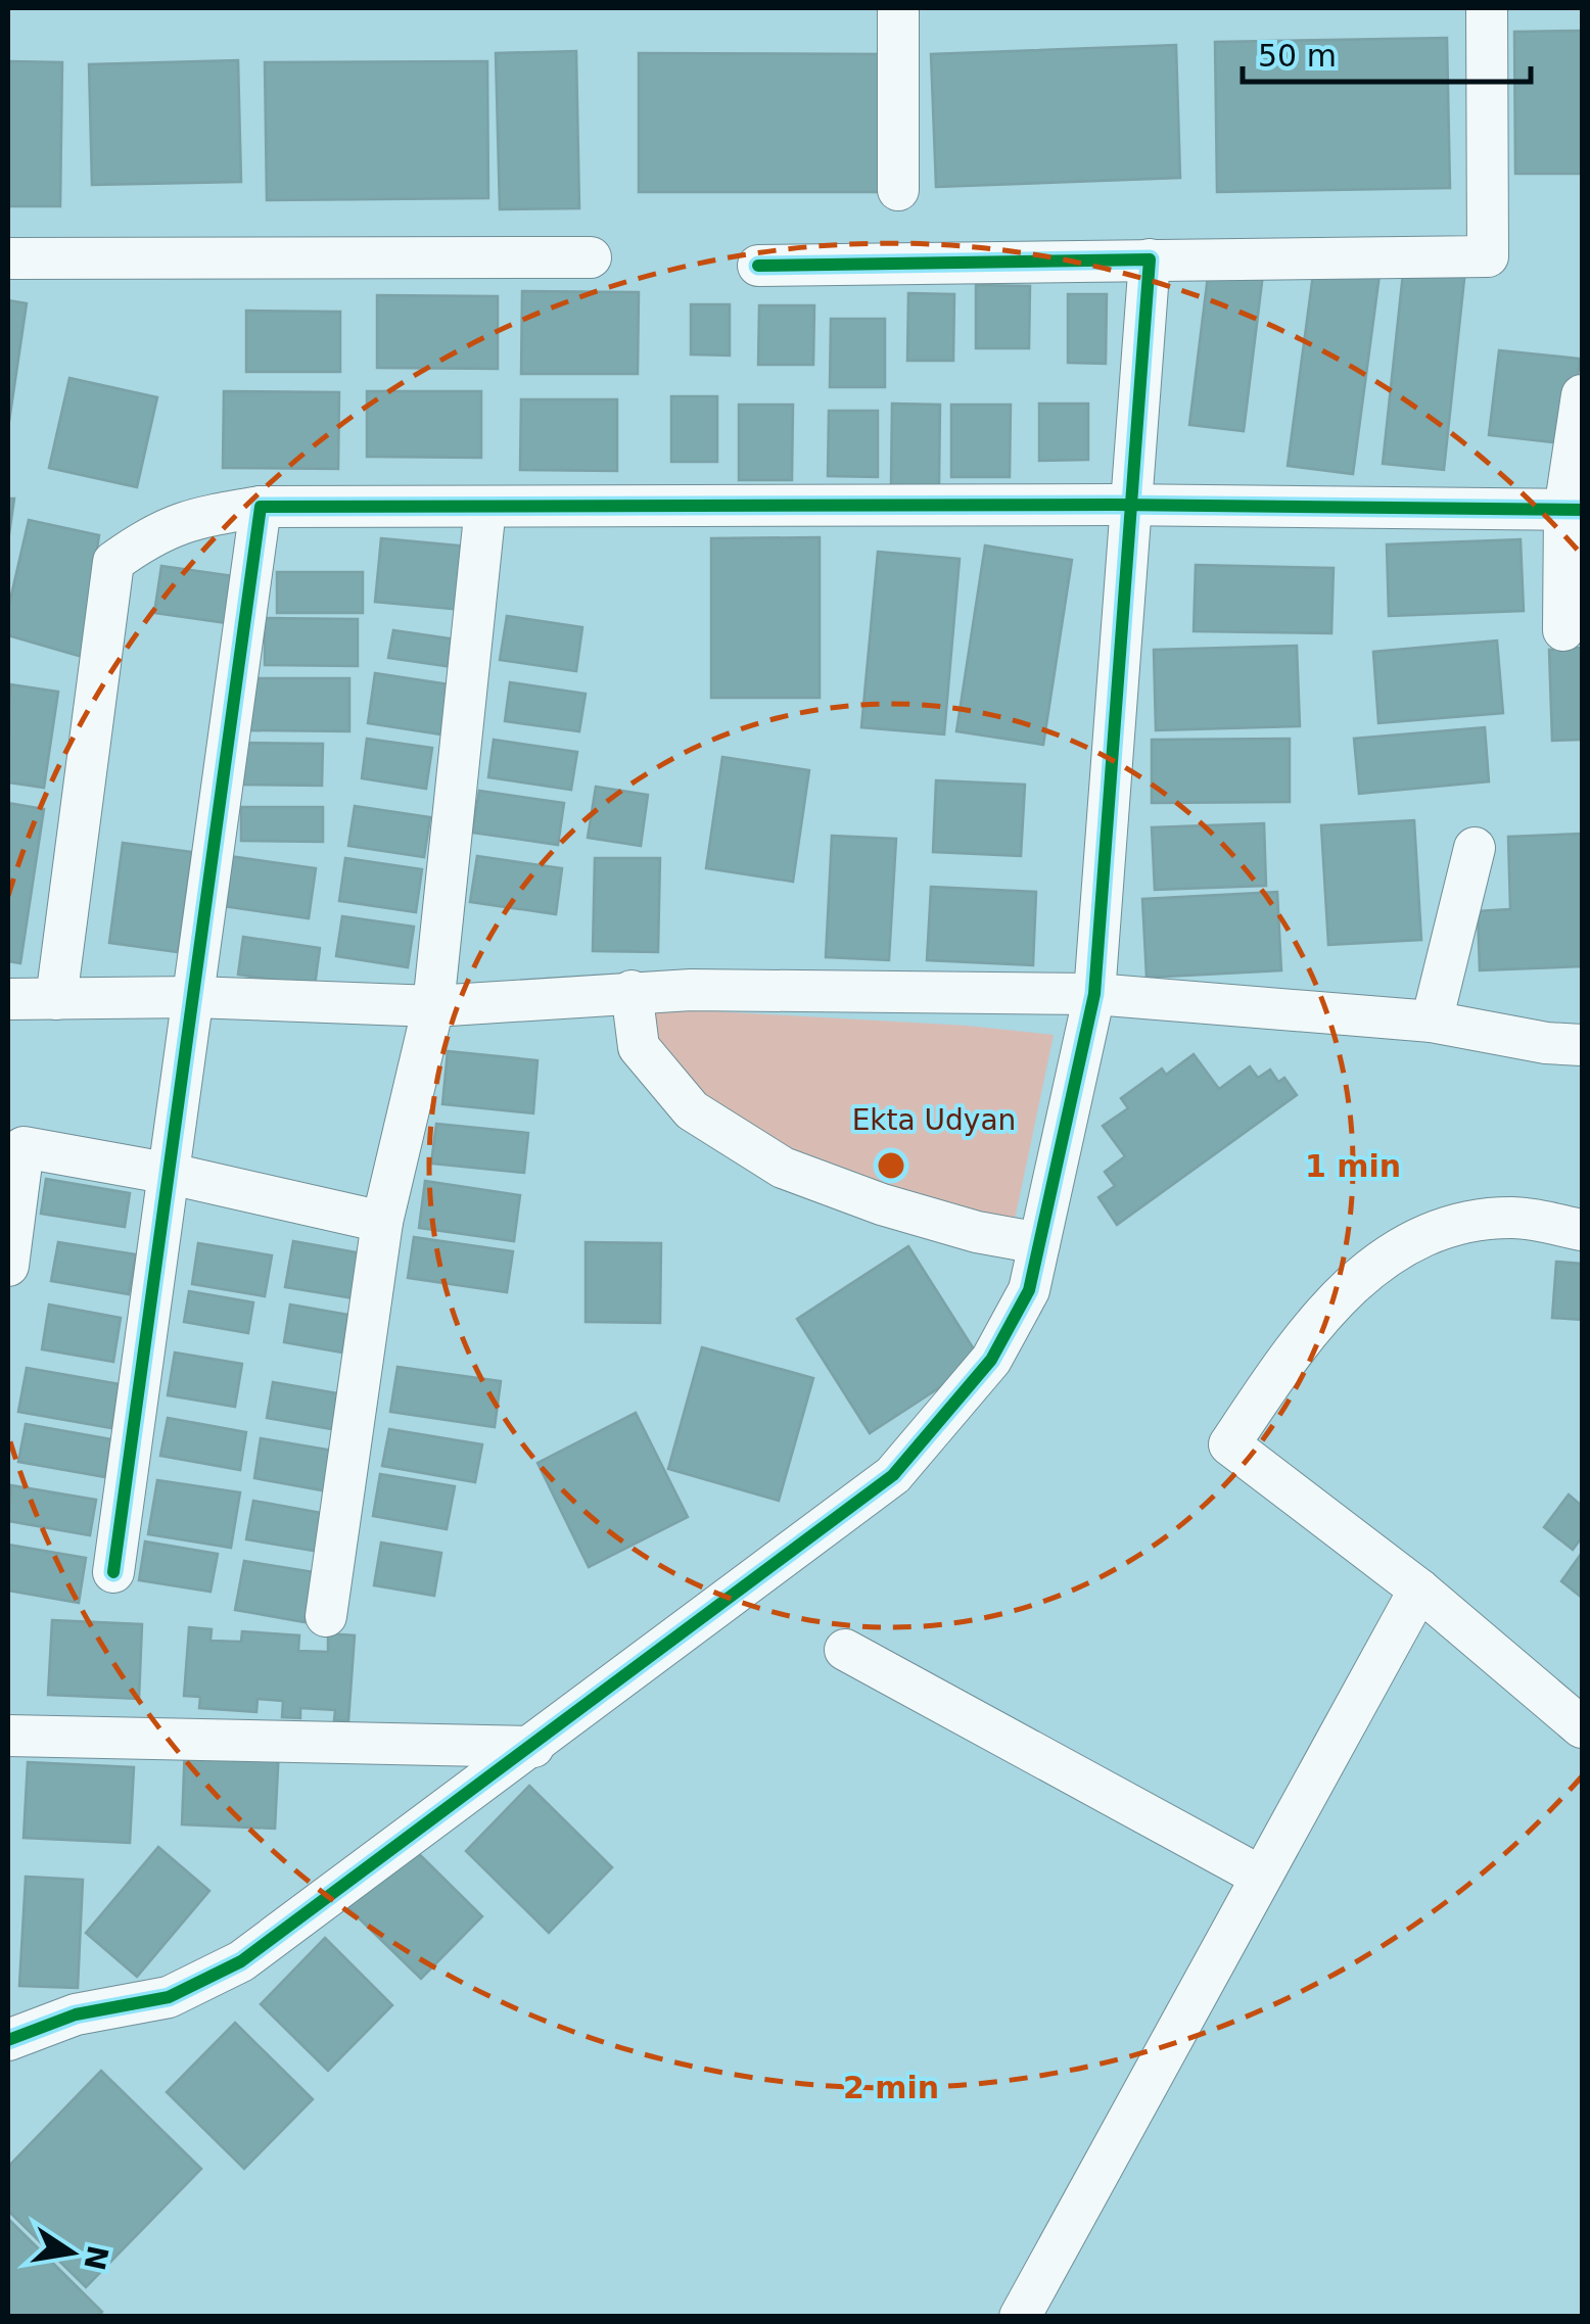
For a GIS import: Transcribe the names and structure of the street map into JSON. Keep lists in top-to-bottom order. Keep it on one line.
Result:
{"parks":["Ekta Udyan"],"scale_bar":"50 m","north":"right","rings":["1 min","2 min"]}
